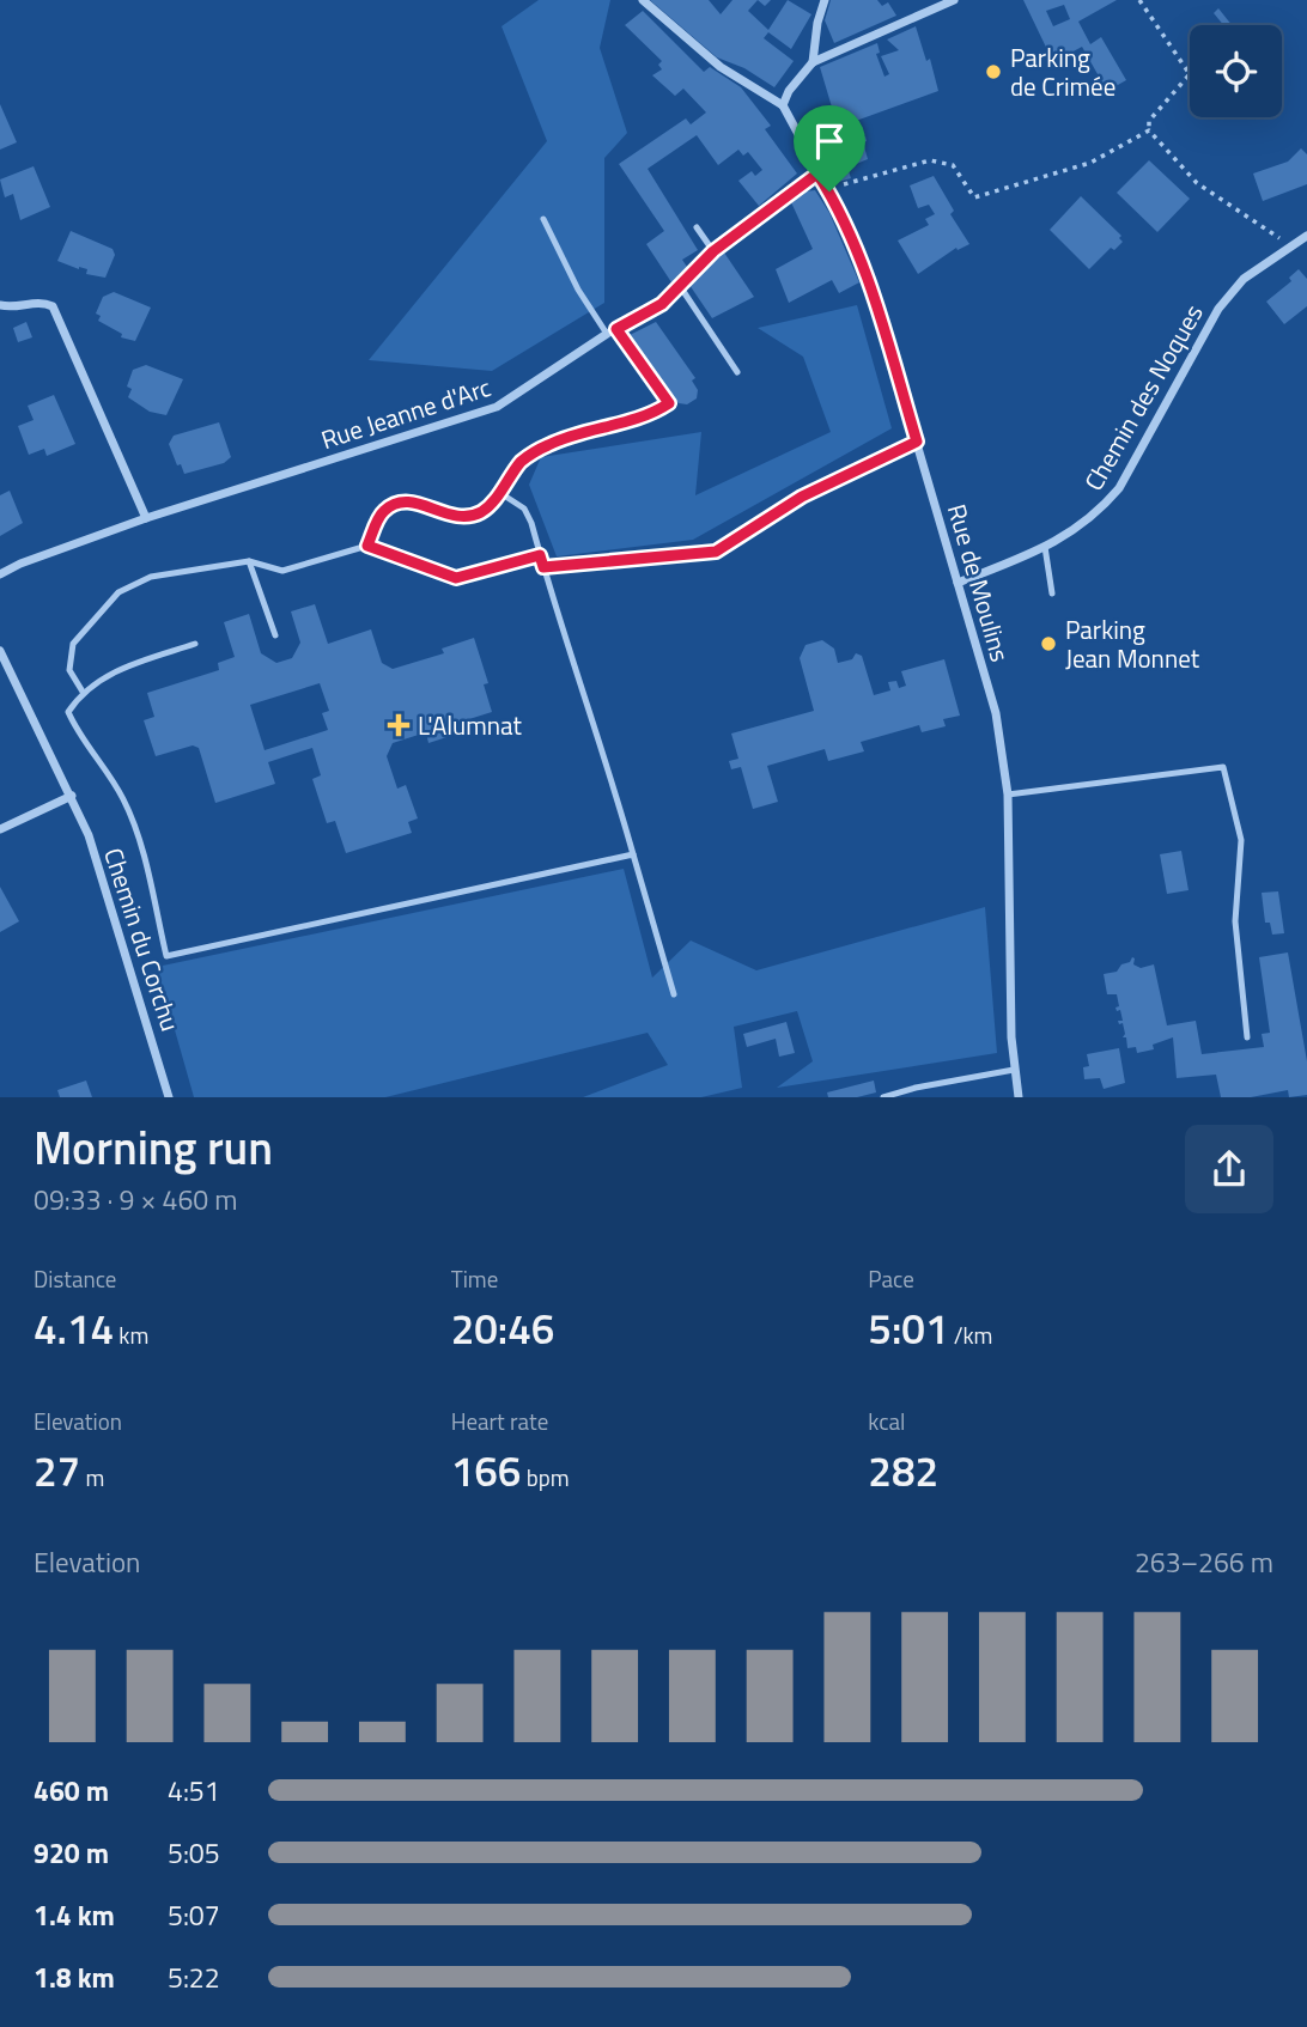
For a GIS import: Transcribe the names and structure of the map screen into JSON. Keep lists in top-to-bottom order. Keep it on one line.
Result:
{"streets":{"street":["Chemin des Noques","Rue Jeanne d'Arc","Rue de Moulins","Chemin du Corchu"]},"crossings":[["Chemin des Noques","Rue de Moulins"],["Rue Jeanne d'Arc","Rue de Moulins"]],"places":{"other":["Parking de Crimée","Parking Jean Monnet"],"health":["L'Alumnat"]},"page":{"heading":["Morning run","09:33 · 9 × 460 m"],"stats":[["Distance","4.14 km"],["Time","20:46"],["Pace","5:01 /km"],["Elevation","27 m"],["Heart rate","166 bpm"],["kcal","282"]],"chart":["Elevation","263–266 m"],"list":[{"name":"460 m","note":"4:51"},{"name":"920 m","note":"5:05"},{"name":"1.4 km","note":"5:07"},{"name":"1.8 km","note":"5:22"}]}}
